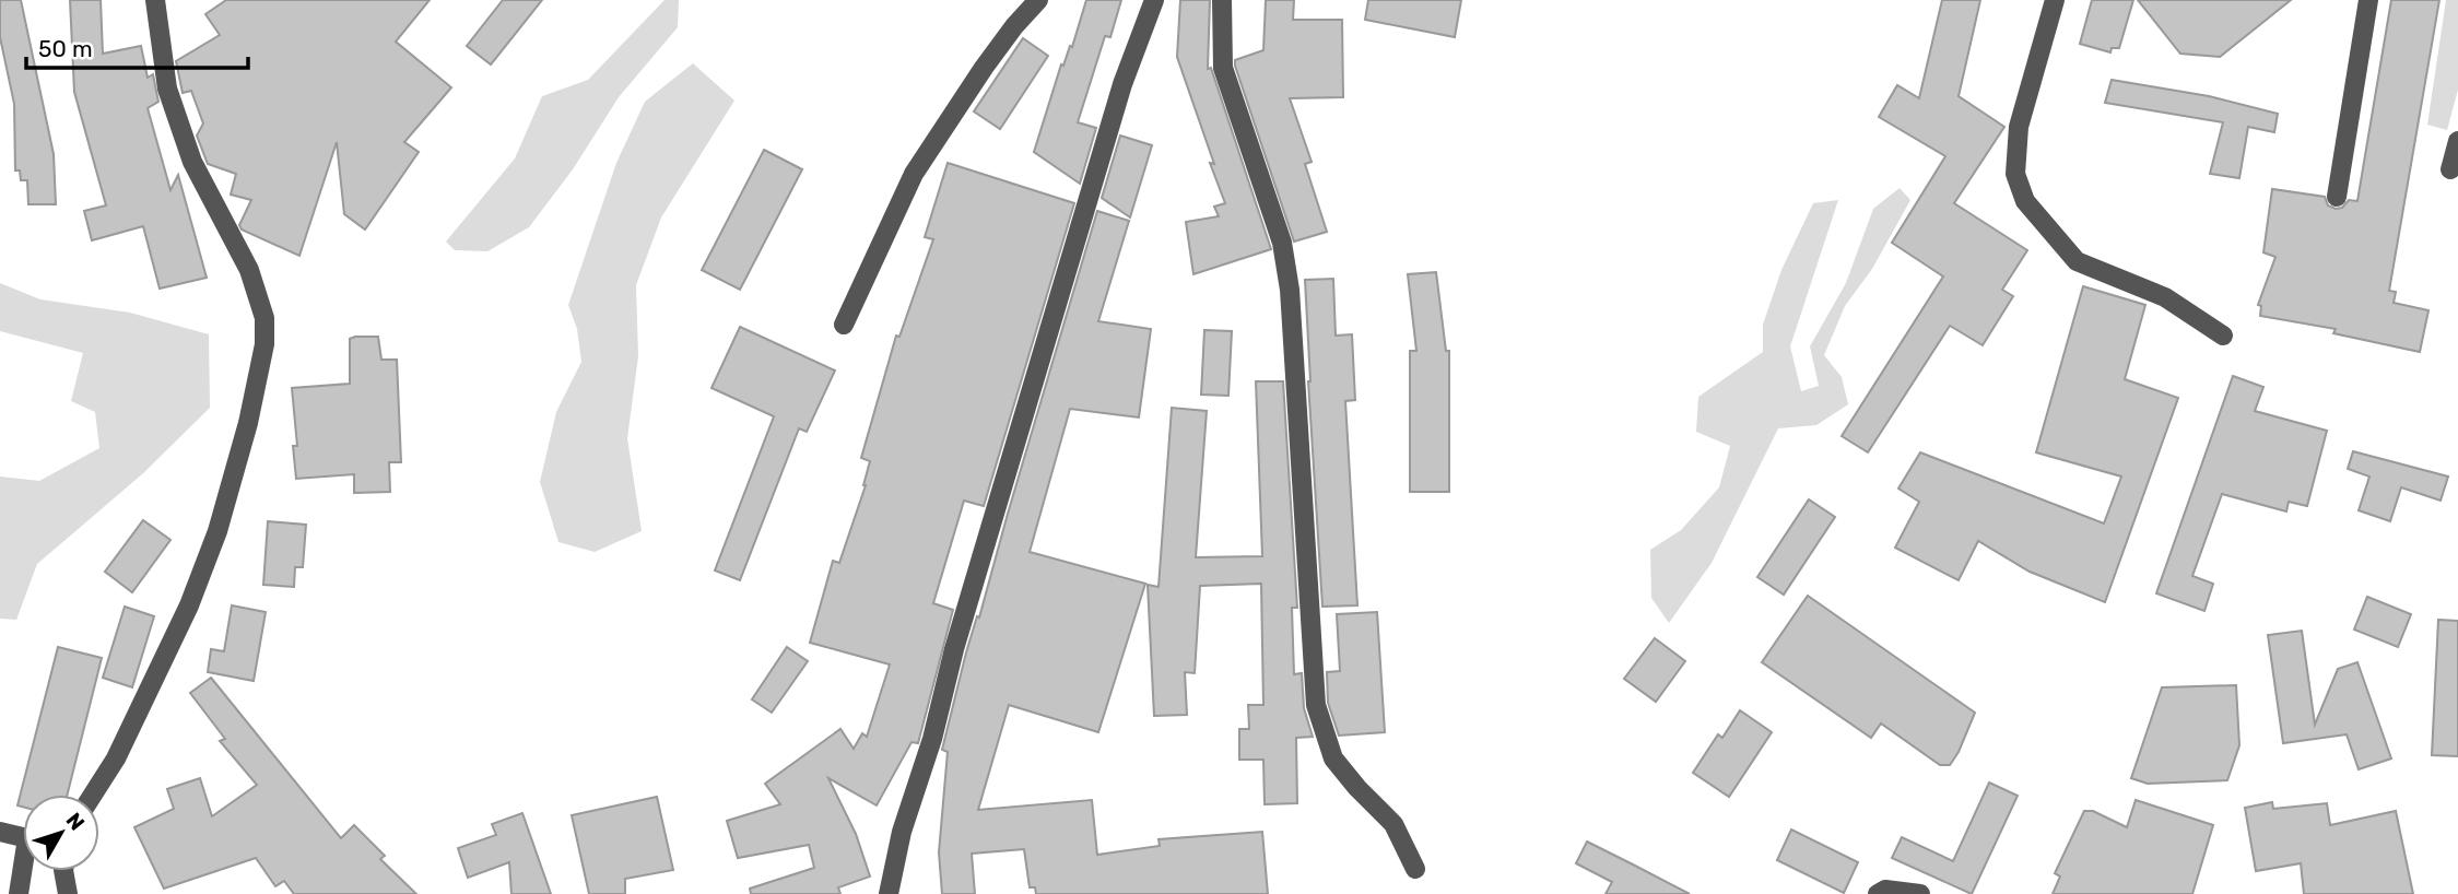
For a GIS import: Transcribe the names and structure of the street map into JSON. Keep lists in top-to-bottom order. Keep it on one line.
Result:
{"scale_bar":"50 m","north":"top right"}
